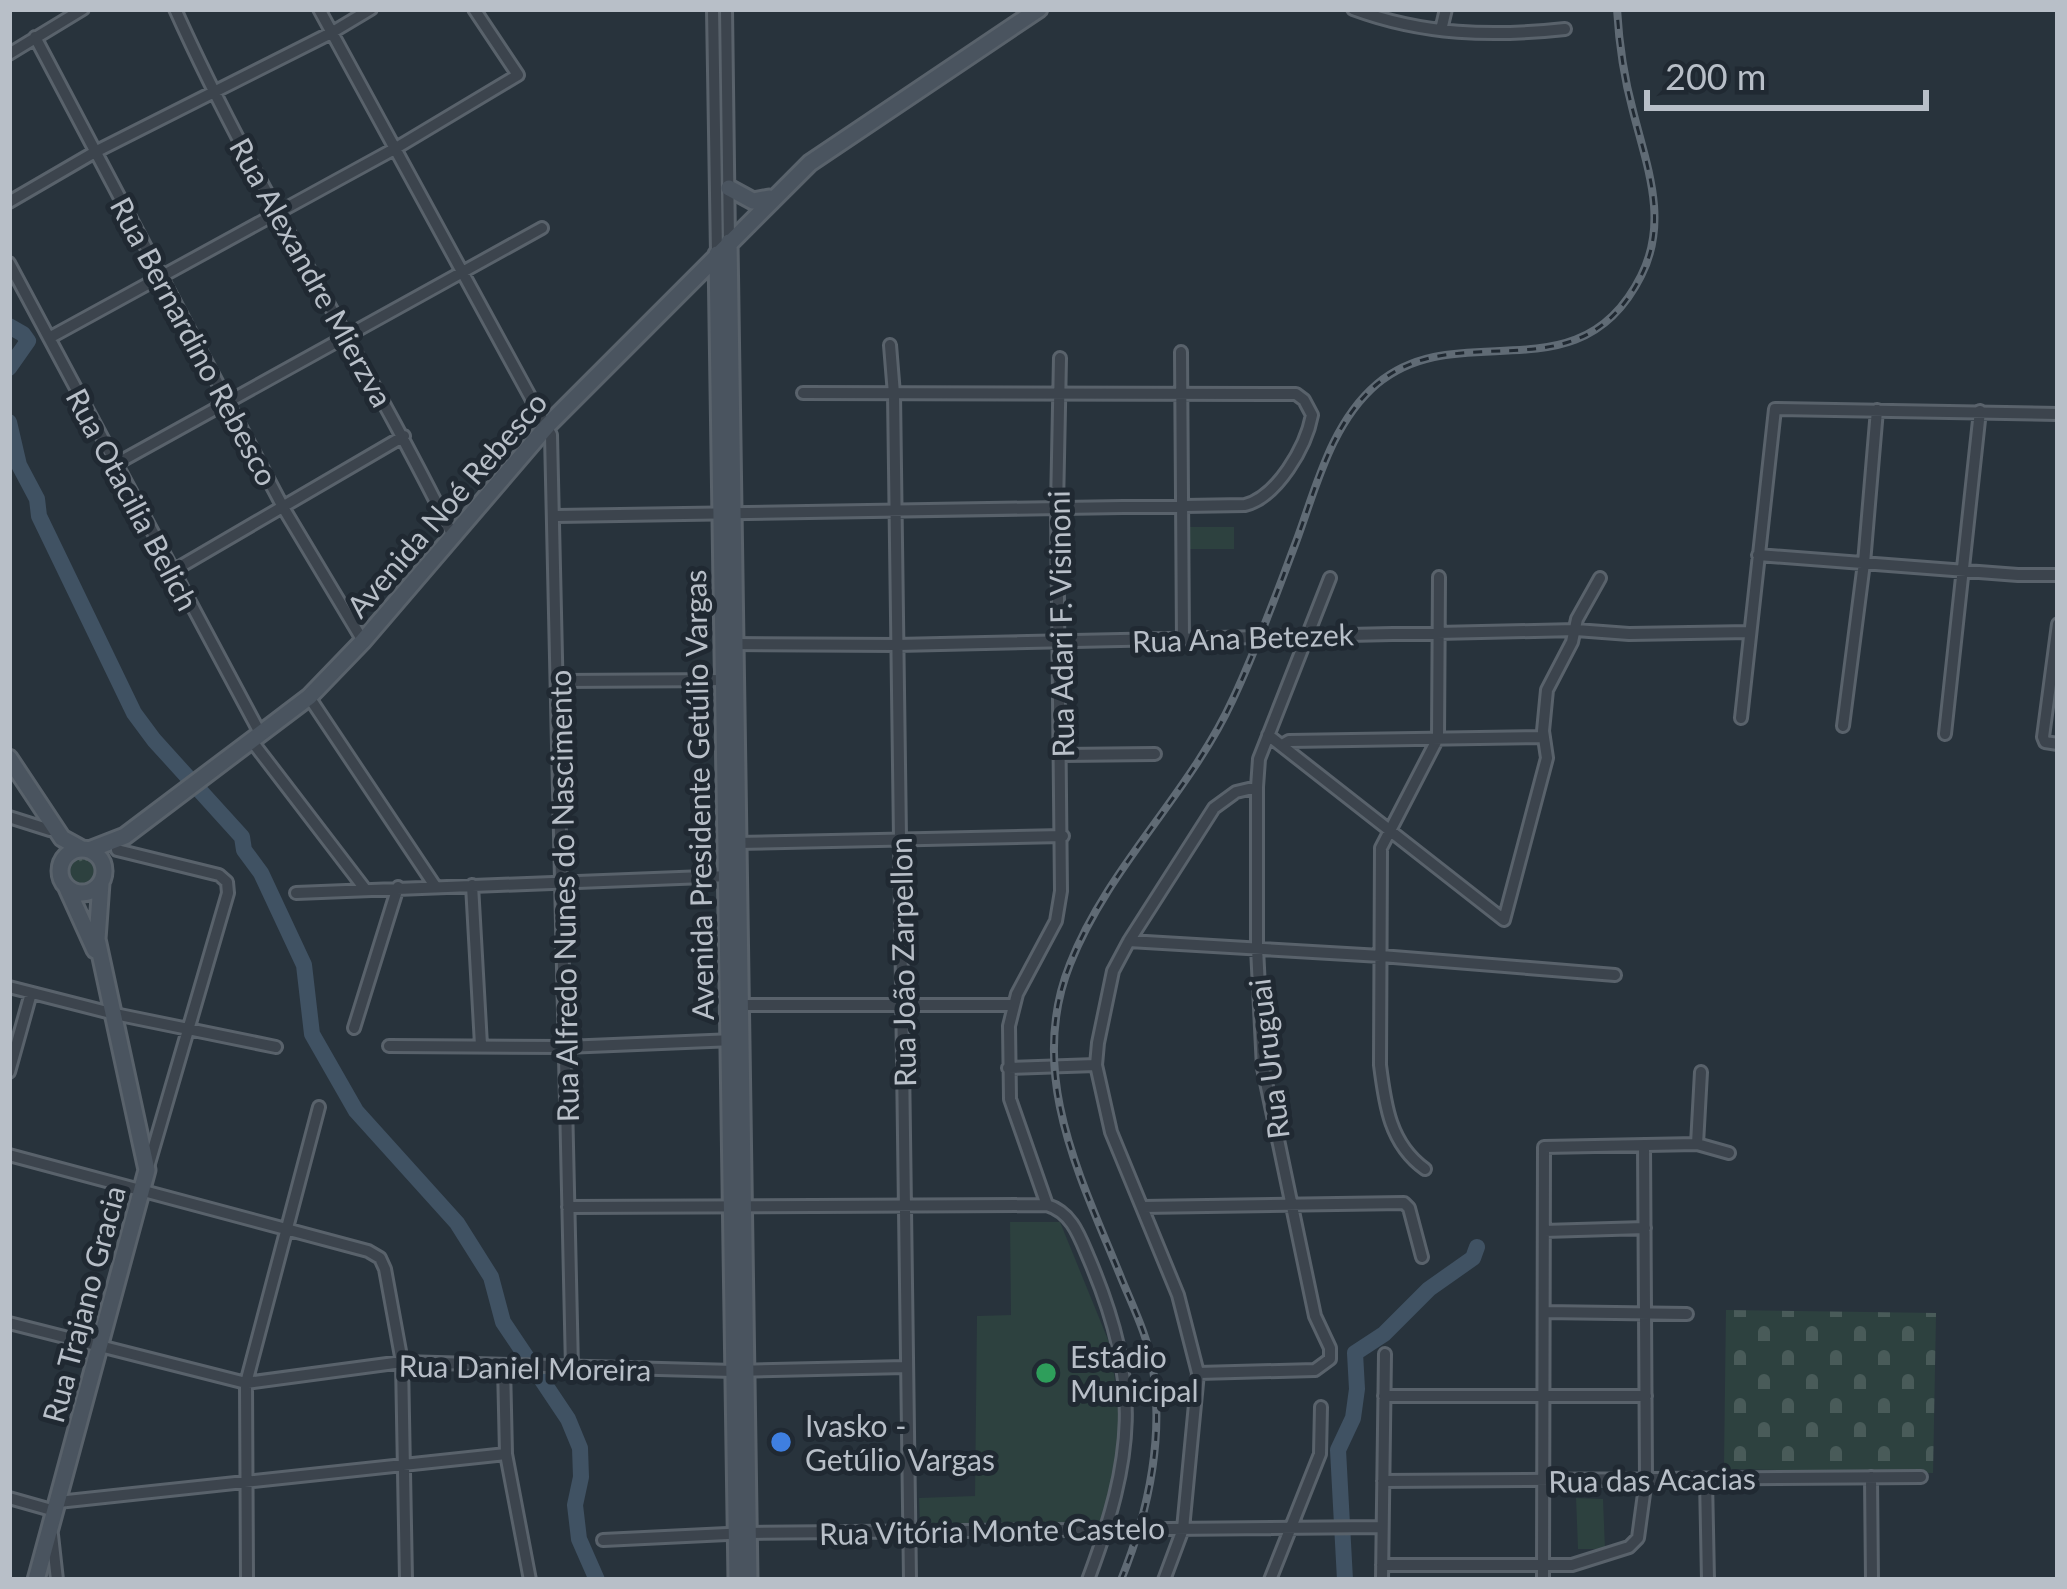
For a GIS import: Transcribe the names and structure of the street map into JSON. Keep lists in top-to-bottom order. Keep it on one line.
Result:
{"streets":{"main road":["Avenida Noé Rebesco","Avenida Presidente Getúlio Vargas","Rua Trajano Gracia"],"street":["Rua Alexandre Mierzva","Rua Bernardino Rebesco","Rua Otacilia Belich","Rua Adari F. Visinoni","Rua Ana Betezek","Rua Alfredo Nunes do Nascimento","Rua João Zarpellon","Rua Uruguai","Rua Daniel Moreira","Rua das Acacias","Rua Vitória Monte Castelo"]},"crossings":[["Rua Alexandre Mierzva","Avenida Noé Rebesco"],["Rua Bernardino Rebesco","Avenida Noé Rebesco"],["Rua Otacilia Belich","Avenida Noé Rebesco"],["Avenida Noé Rebesco","Avenida Presidente Getúlio Vargas"],["Avenida Noé Rebesco","Rua Alfredo Nunes do Nascimento"],["Rua Adari F. Visinoni","Rua Ana Betezek"],["Rua Ana Betezek","Avenida Presidente Getúlio Vargas"],["Rua Ana Betezek","Rua João Zarpellon"],["Rua Ana Betezek","Rua Uruguai"],["Avenida Presidente Getúlio Vargas","Rua Daniel Moreira"],["Avenida Presidente Getúlio Vargas","Rua Vitória Monte Castelo"],["Rua Alfredo Nunes do Nascimento","Rua Daniel Moreira"],["Rua João Zarpellon","Rua Daniel Moreira"],["Rua João Zarpellon","Rua Vitória Monte Castelo"],["Rua Trajano Gracia","Rua Daniel Moreira"]],"places":["Estádio Municipal","Ivasko - Getúlio Vargas"],"scale_bar":"200 m"}
